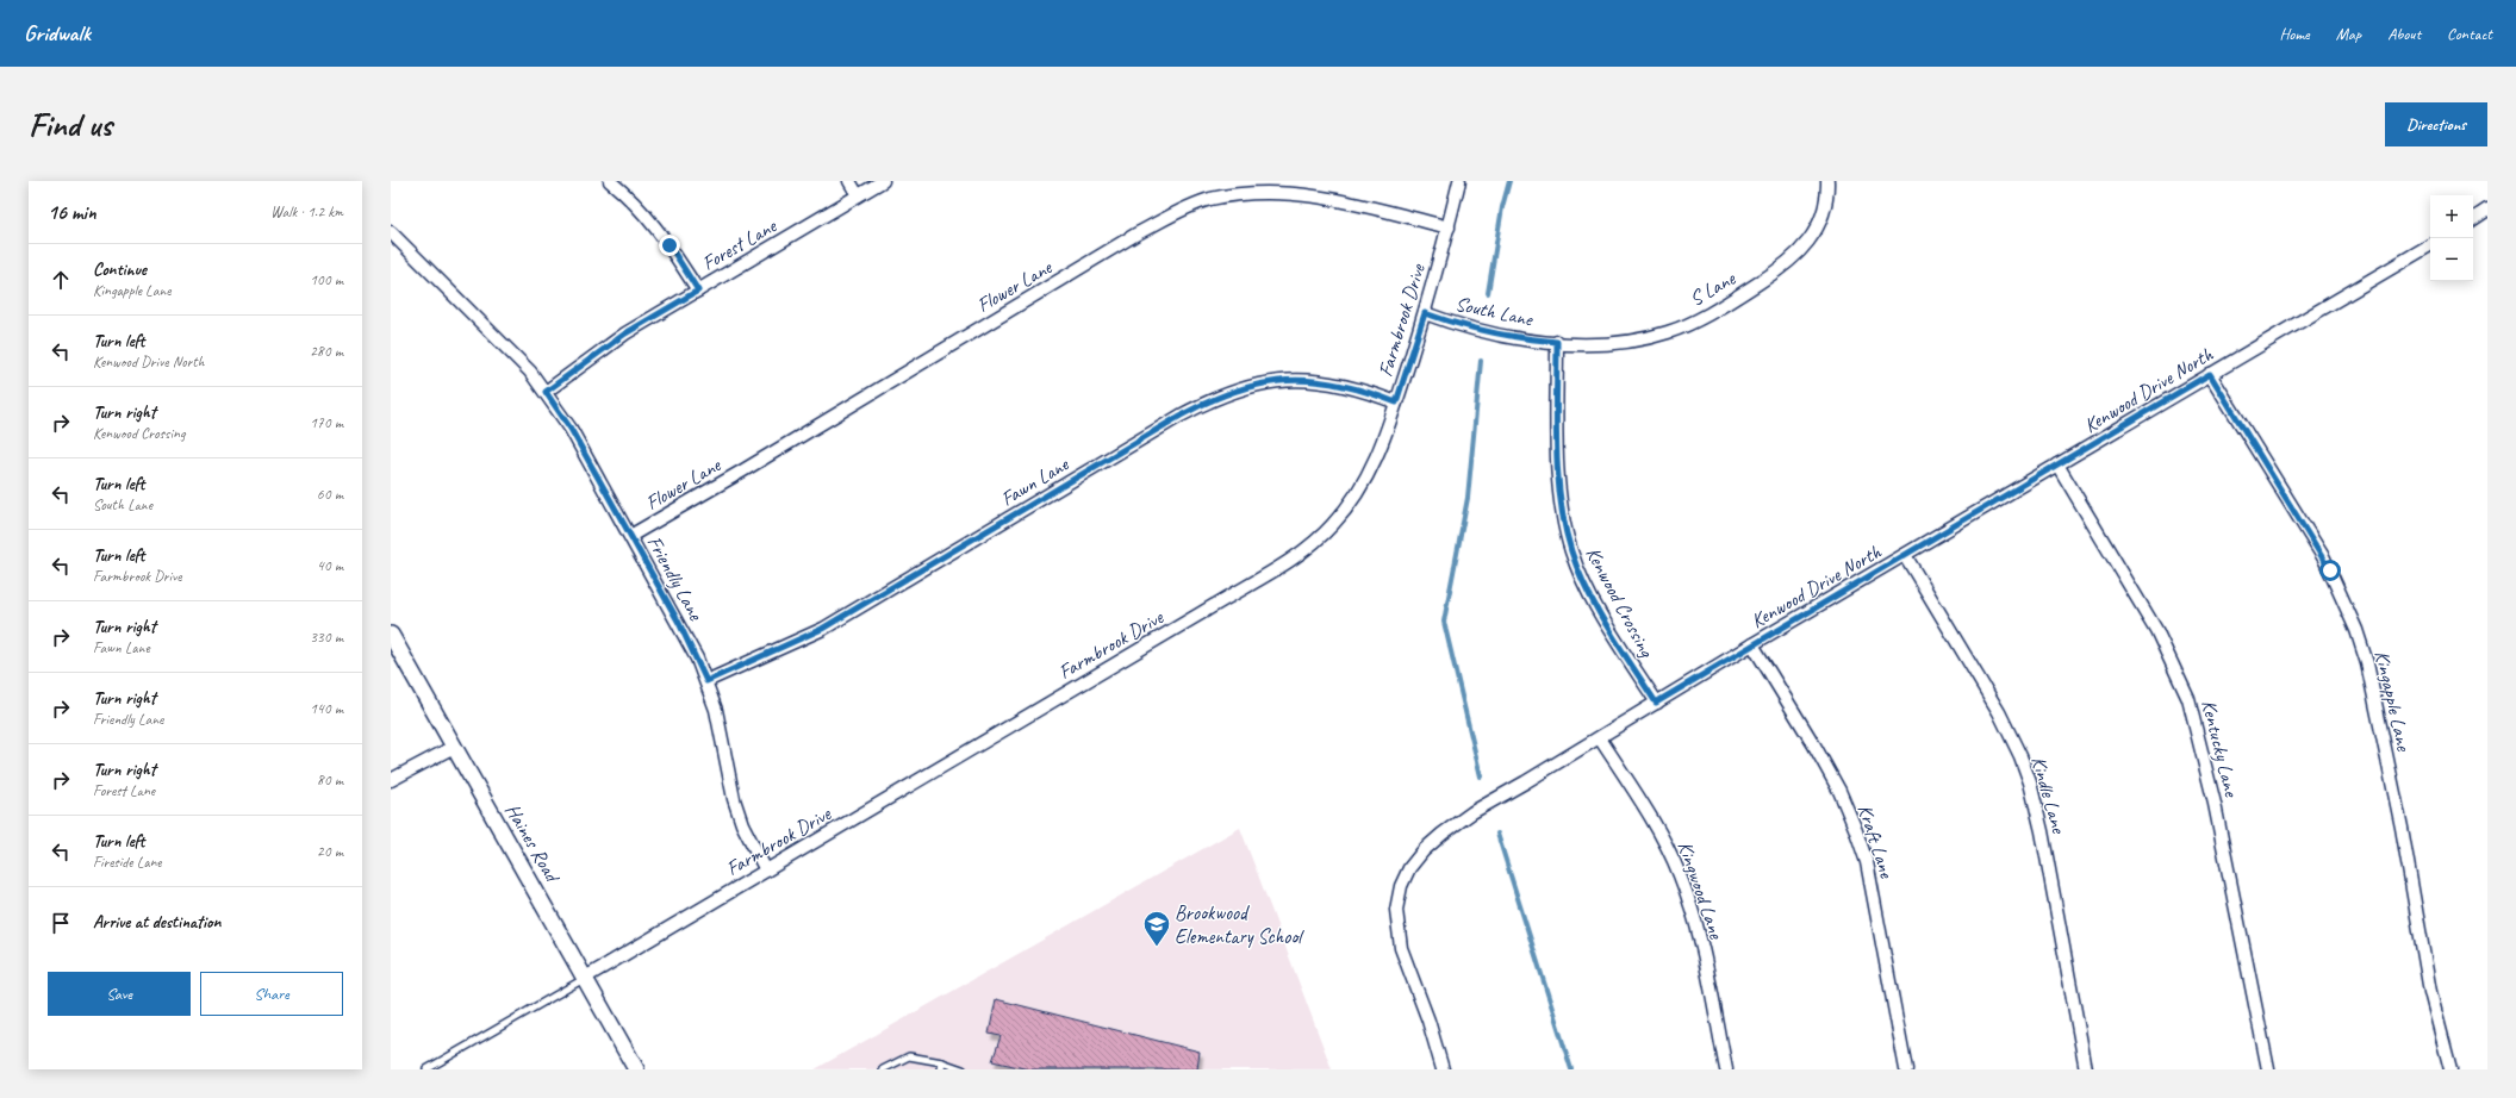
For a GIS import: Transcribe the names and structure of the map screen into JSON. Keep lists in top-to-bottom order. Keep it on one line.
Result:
{"streets":{"street":["Forest Lane","Flower Lane","S Lane","South Lane","Farmbrook Drive","Kenwood Drive North","Fawn Lane","Friendly Lane","Kenwood Crossing","Kingapple Lane","Kentucky Lane","Kindle Lane","Kraft Lane","Haines Road","Kingwood Lane"]},"crossings":[["Forest Lane","Friendly Lane"],["Flower Lane","Farmbrook Drive"],["Flower Lane","Friendly Lane"],["S Lane","South Lane"],["S Lane","Kenwood Crossing"],["South Lane","Farmbrook Drive"],["South Lane","Kenwood Crossing"],["Farmbrook Drive","Fawn Lane"],["Farmbrook Drive","Friendly Lane"],["Farmbrook Drive","Haines Road"],["Kenwood Drive North","Kenwood Crossing"],["Kenwood Drive North","Kingapple Lane"],["Kenwood Drive North","Kentucky Lane"],["Kenwood Drive North","Kindle Lane"],["Kenwood Drive North","Kraft Lane"],["Kenwood Drive North","Kingwood Lane"],["Fawn Lane","Friendly Lane"]],"places":{"school or university":["Brookwood Elementary School"]},"page":{"header":"Gridwalk","nav":["Home","Map","About","Contact"],"buttons":["Directions",["Save","Share"]],"title":"Find us","heading":["16 min","Walk · 1.2 km"],"map_buttons":["+","−"],"list":[["Continue","Kingapple Lane","100 m"],["Turn left","Kenwood Drive North","280 m"],["Turn right","Kenwood Crossing","170 m"],["Turn left","South Lane","60 m"],["Turn left","Farmbrook Drive","40 m"],["Turn right","Fawn Lane","330 m"],["Turn right","Friendly Lane","140 m"],["Turn right","Forest Lane","80 m"],["Turn left","Fireside Lane","20 m"],"Arrive at destination"]}}
